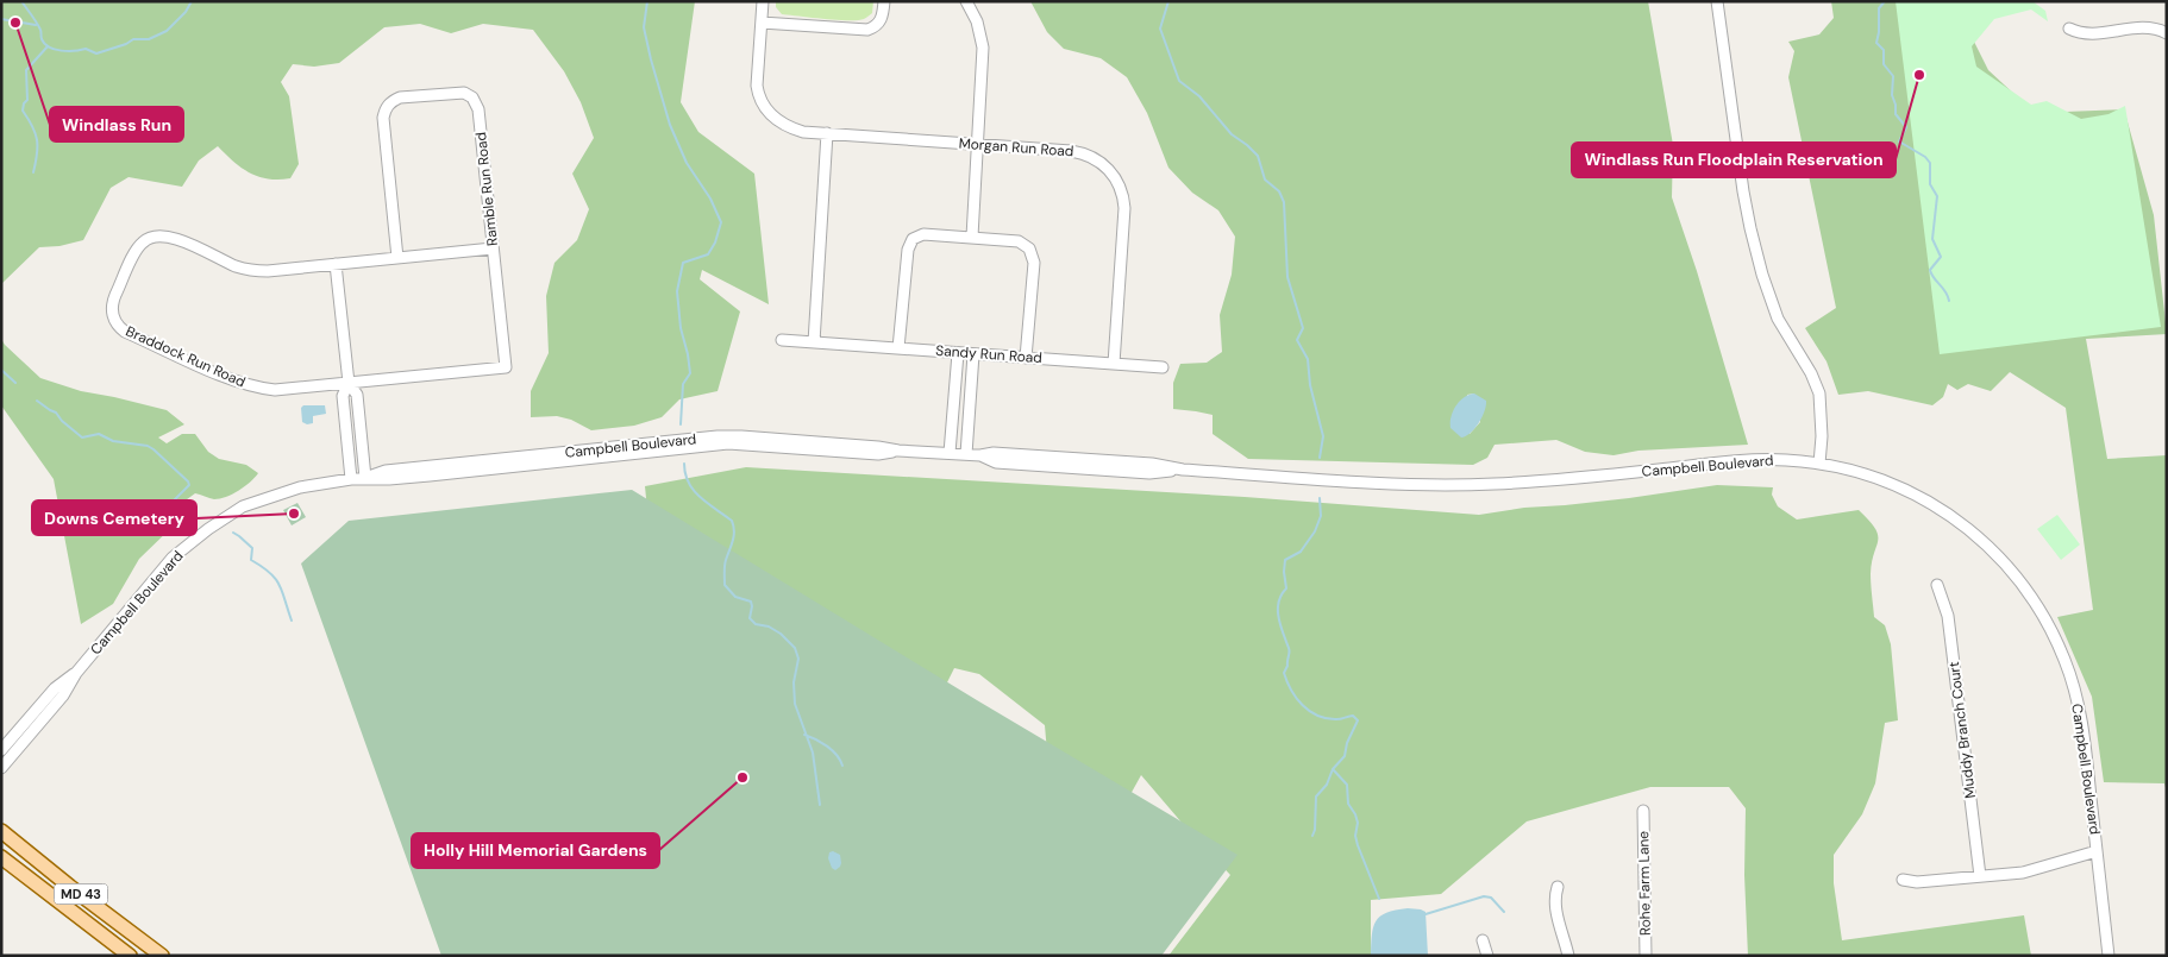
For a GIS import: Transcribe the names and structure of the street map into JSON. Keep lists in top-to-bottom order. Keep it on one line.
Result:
{"streets":{"main road":["MD 43"],"street":["Morgan Run Road","Ramble Run Road","Sandy Run Road","Braddock Run Road","Campbell Boulevard","Muddy Branch Court","Rohe Farm Lane"]},"crossings":[["Morgan Run Road","Sandy Run Road"],["Ramble Run Road","Braddock Run Road"]],"places":["Windlass Run","Windlass Run Floodplain Reservation","Downs Cemetery","Holly Hill Memorial Gardens"]}
